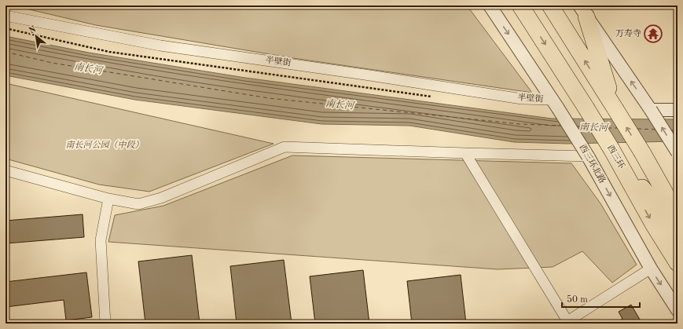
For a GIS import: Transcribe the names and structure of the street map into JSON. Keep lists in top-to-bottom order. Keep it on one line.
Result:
{"streets":{"highway":["西三环"],"street":["半壁街","西三环北路"]},"crossings":[["半壁街","西三环北路"]],"water":["南长河"],"parks":["南长河公园（中段）"],"places":{"temple":["万寿寺"]},"scale_bar":"50 m","north":"top left"}
